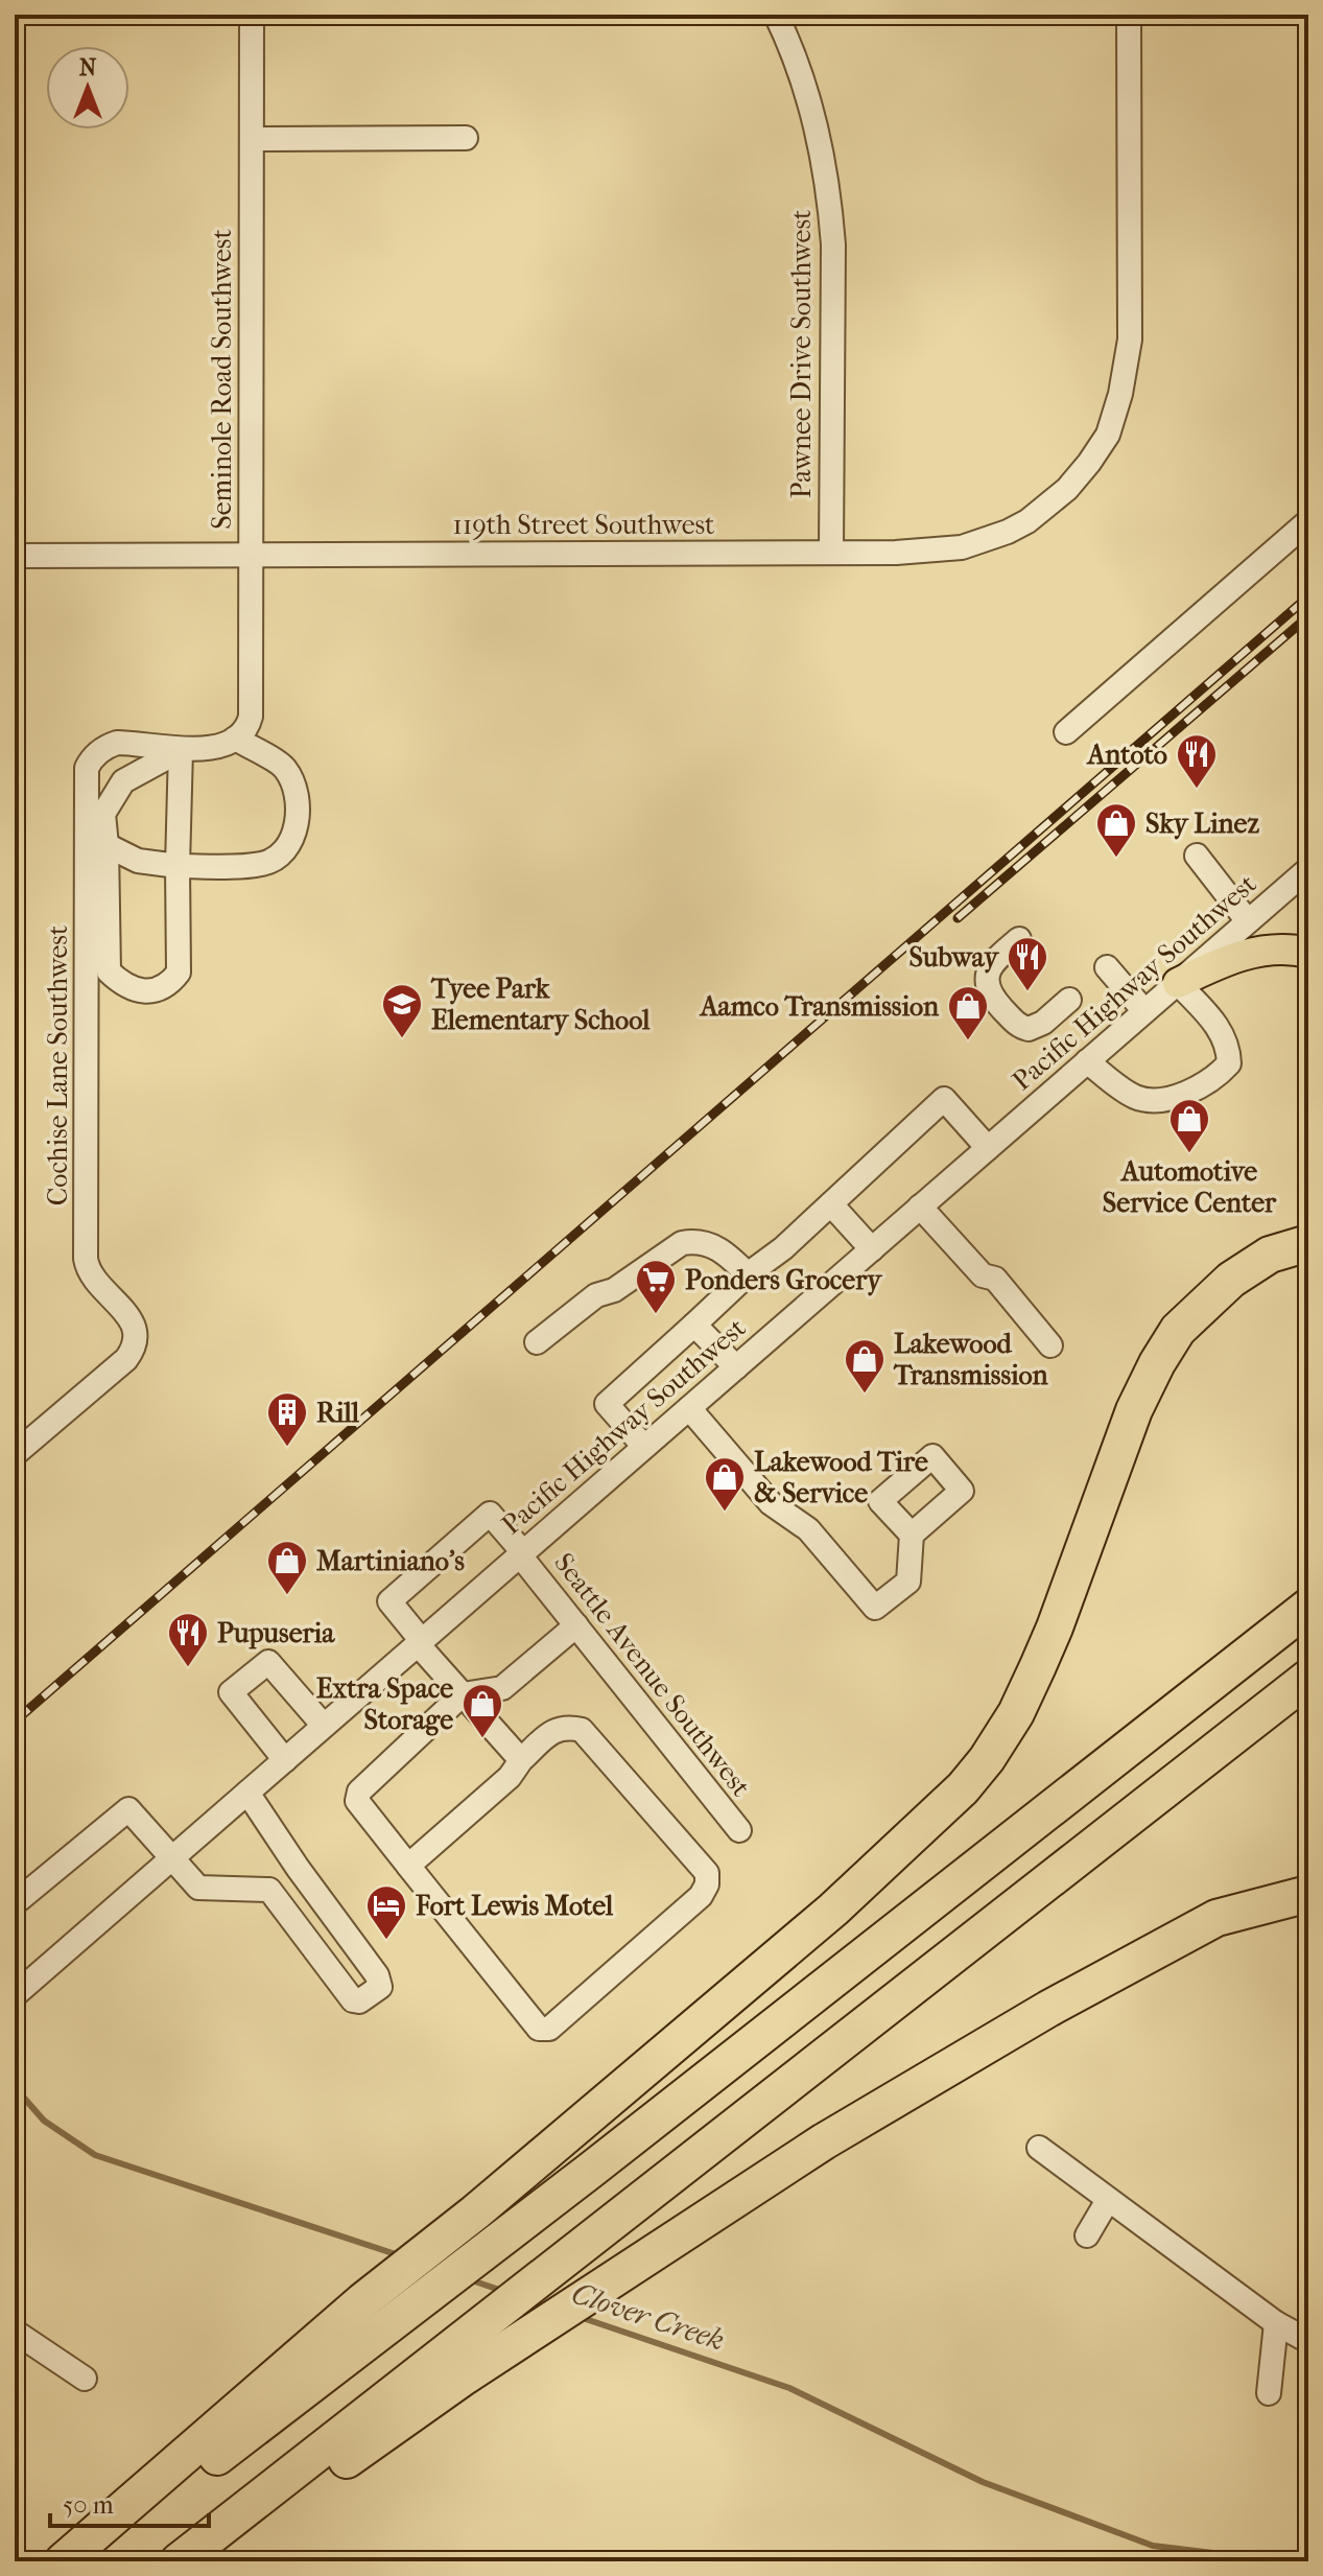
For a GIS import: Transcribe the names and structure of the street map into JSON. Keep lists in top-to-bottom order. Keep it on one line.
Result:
{"streets":{"street":["Pawnee Drive Southwest","Seminole Road Southwest","119th Street Southwest","Pacific Highway Southwest","Cochise Lane Southwest","Seattle Avenue Southwest"]},"crossings":[["Pawnee Drive Southwest","119th Street Southwest"],["Seminole Road Southwest","119th Street Southwest"],["Seminole Road Southwest","Cochise Lane Southwest"],["Pacific Highway Southwest","Seattle Avenue Southwest"]],"water":["Clover Creek"],"places":{"restaurant":["Antoto","Subway","Pupuseria"],"shop":["Sky Linez","Aamco Transmission","Automotive Service Center","Lakewood Transmission","Lakewood Tire & Service","Martiniano's","Extra Space Storage"],"school or university":["Tyee Park Elementary School"],"supermarket":["Ponders Grocery"],"building":["Rill"],"hotel":["Fort Lewis Motel"]},"scale_bar":"50 m","north":"top"}
